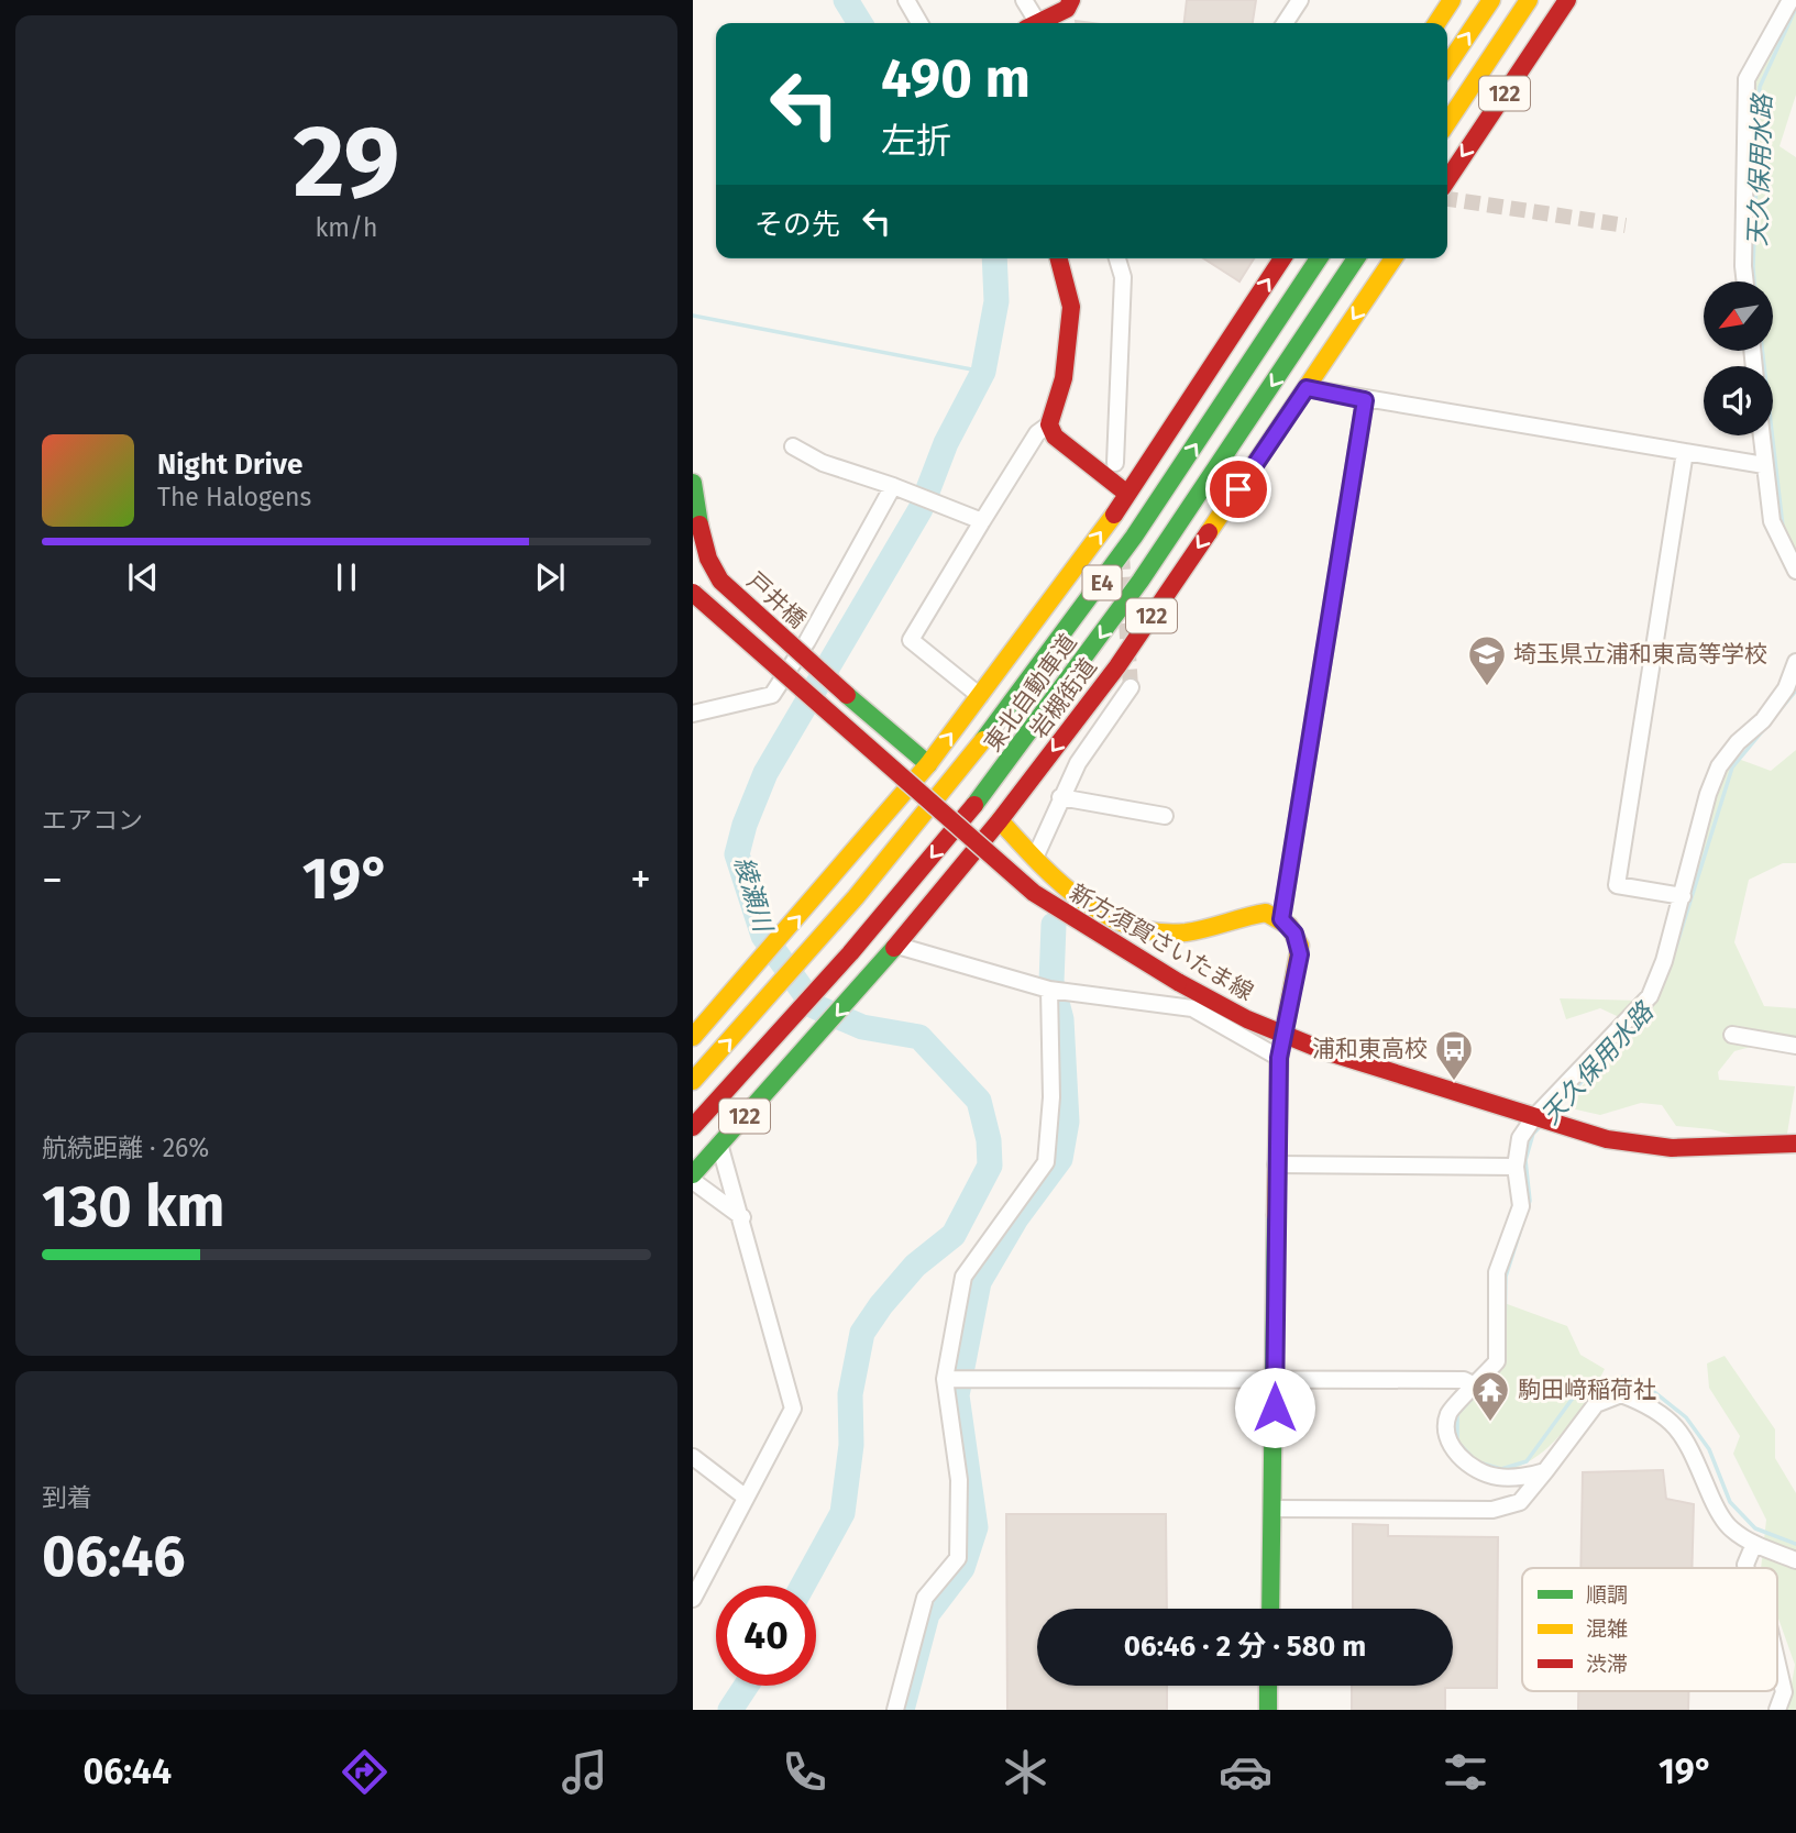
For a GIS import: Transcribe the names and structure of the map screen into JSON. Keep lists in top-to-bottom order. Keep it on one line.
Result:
{"streets":{"main road":["122","E4","戸井橋","東北自動車道","岩槻街道","新方須賀さいたま線"]},"water":["天久保用水路","綾瀬川"],"places":{"school or university":["埼玉県立浦和東高等学校"],"bus stop":["浦和東高校"],"temple":["駒田﨑稲荷社"]},"legend":["順調","混雑","渋滞"],"north":"bottom left","page":{"tile":[["29","km/h"],"エアコン",["航続距離 · 26%","130 km"],["到着","06:46"]],"turn":["490 m","左折"],"then":"その先","song":["Night Drive","The Halogens"],"heat":["−","19°","+"],"limit":"40","trip":"06:46 · 2 分 · 580 m","tabs":["06:44","19°"]}}
